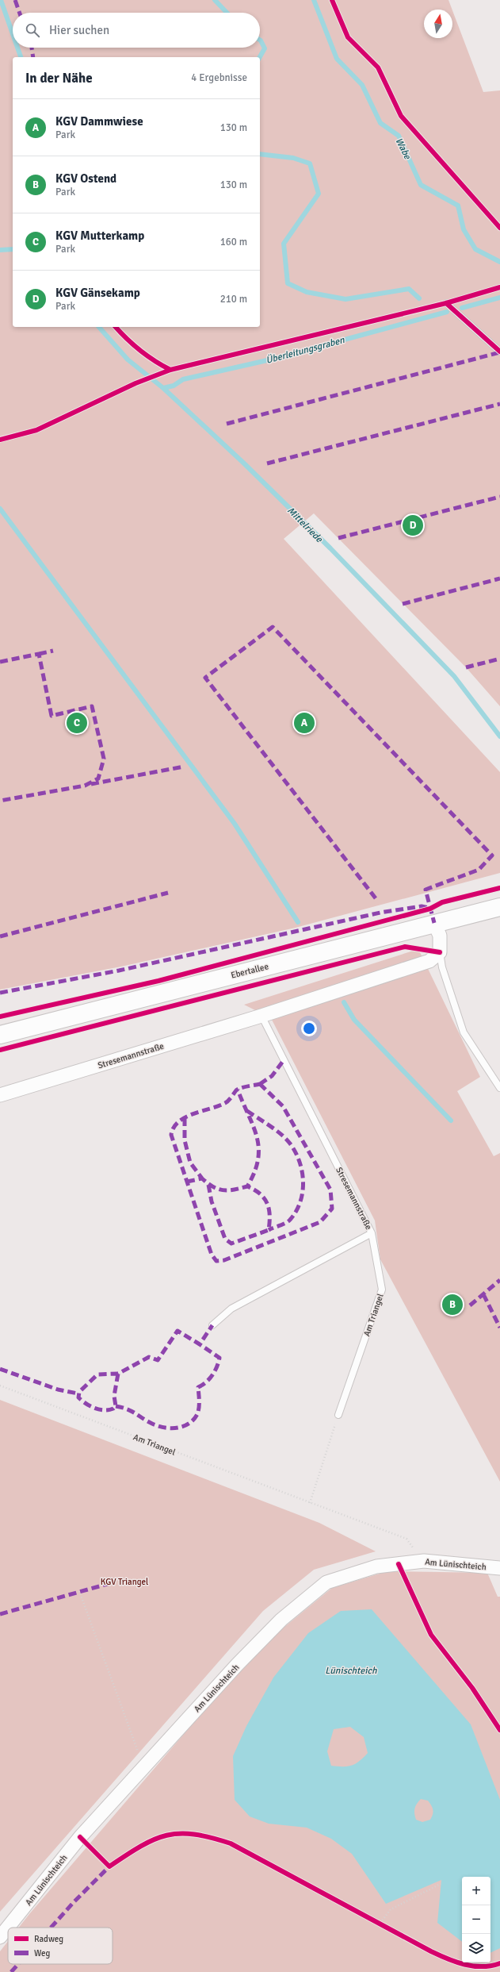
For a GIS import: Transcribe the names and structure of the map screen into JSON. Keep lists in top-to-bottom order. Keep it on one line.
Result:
{"streets":{"main road":["Ebertallee"],"street":["Stresemannstraße","Am Lünischteich"],"lane":["Am Triangel"]},"crossings":[["Stresemannstraße","Am Triangel"],["Am Triangel","Am Lünischteich"]],"water":["Wabe","Überleitungsgraben","Mittelriede","Lünischteich"],"parks":["KGV Triangel"],"legend":["Radweg","Weg"],"north":"top","page":{"search":"Hier suchen","heading":["In der Nähe","4 Ergebnisse"],"list":[{"mark":"A","name":"KGV Dammwiese","note":"Park","value":"130 m"},{"mark":"B","name":"KGV Ostend","note":"Park","value":"130 m"},{"mark":"C","name":"KGV Mutterkamp","note":"Park","value":"160 m"},{"mark":"D","name":"KGV Gänsekamp","note":"Park","value":"210 m"}],"pins":["D","A","C","B"],"map_buttons":["+","−"]}}
